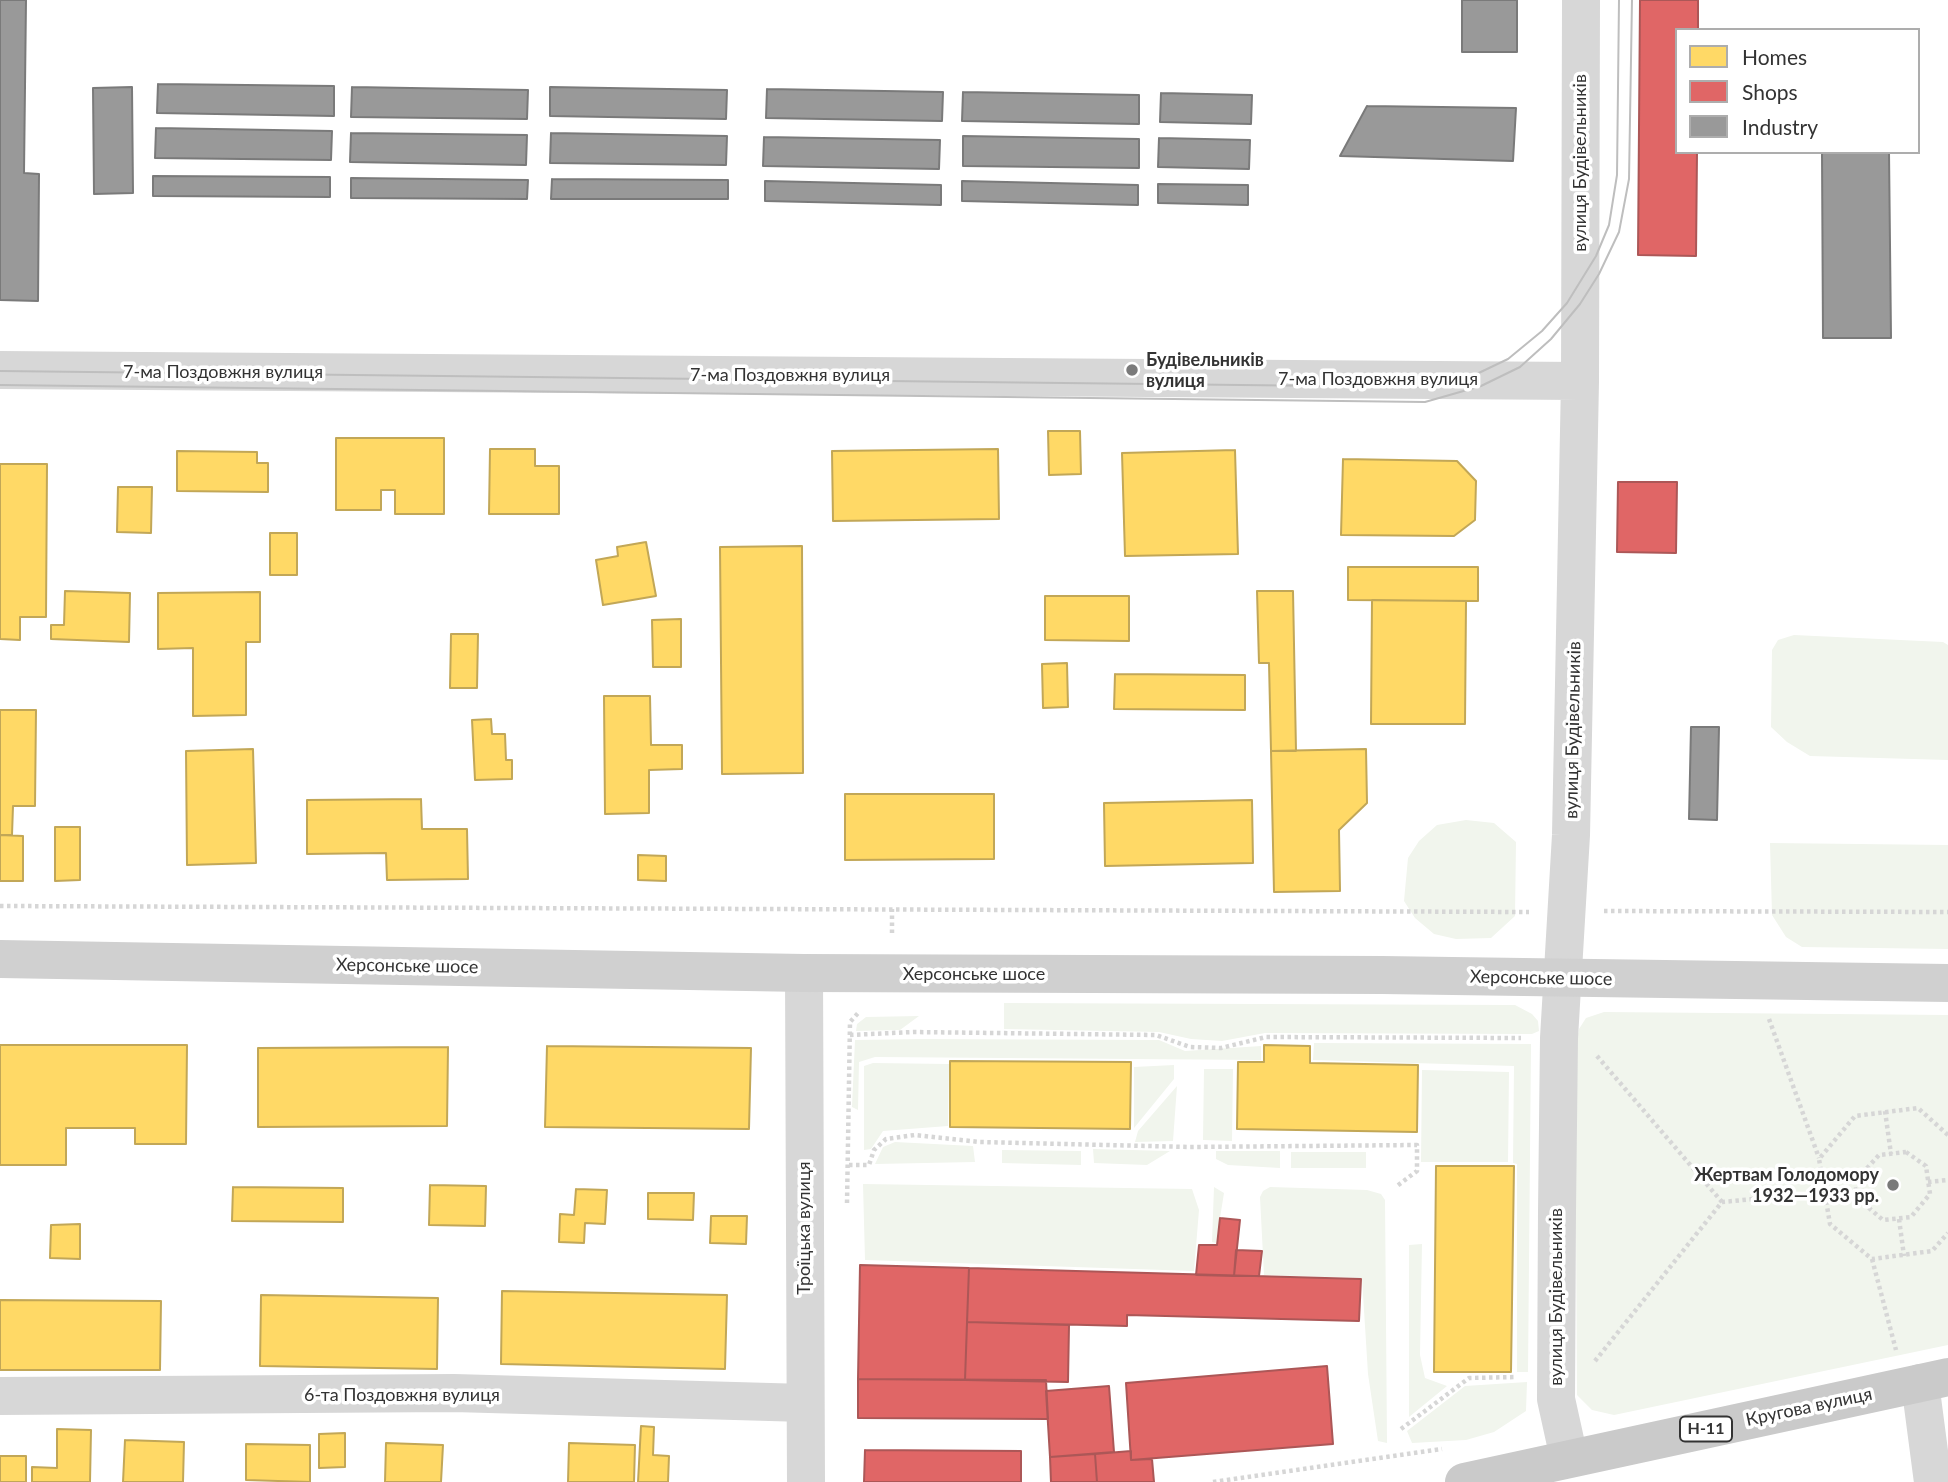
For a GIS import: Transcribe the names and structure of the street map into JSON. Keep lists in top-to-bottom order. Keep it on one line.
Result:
{"streets":{"main road":["Херсонське шосе","Кругова вулиця","Н-11"],"street":["вулиця Будівельників","7-ма Поздовжня вулиця","Троїцька вулиця","6-та Поздовжня вулиця"]},"crossings":[["вулиця Будівельників","7-ма Поздовжня вулиця"],["вулиця Будівельників","Херсонське шосе"],["вулиця Будівельників","Кругова вулиця"],["Херсонське шосе","Троїцька вулиця"],["Троїцька вулиця","6-та Поздовжня вулиця"]],"places":["Будівельників вулиця","Жертвам Голодомору 1932—1933 рр."],"legend":["Homes","Shops","Industry"]}
